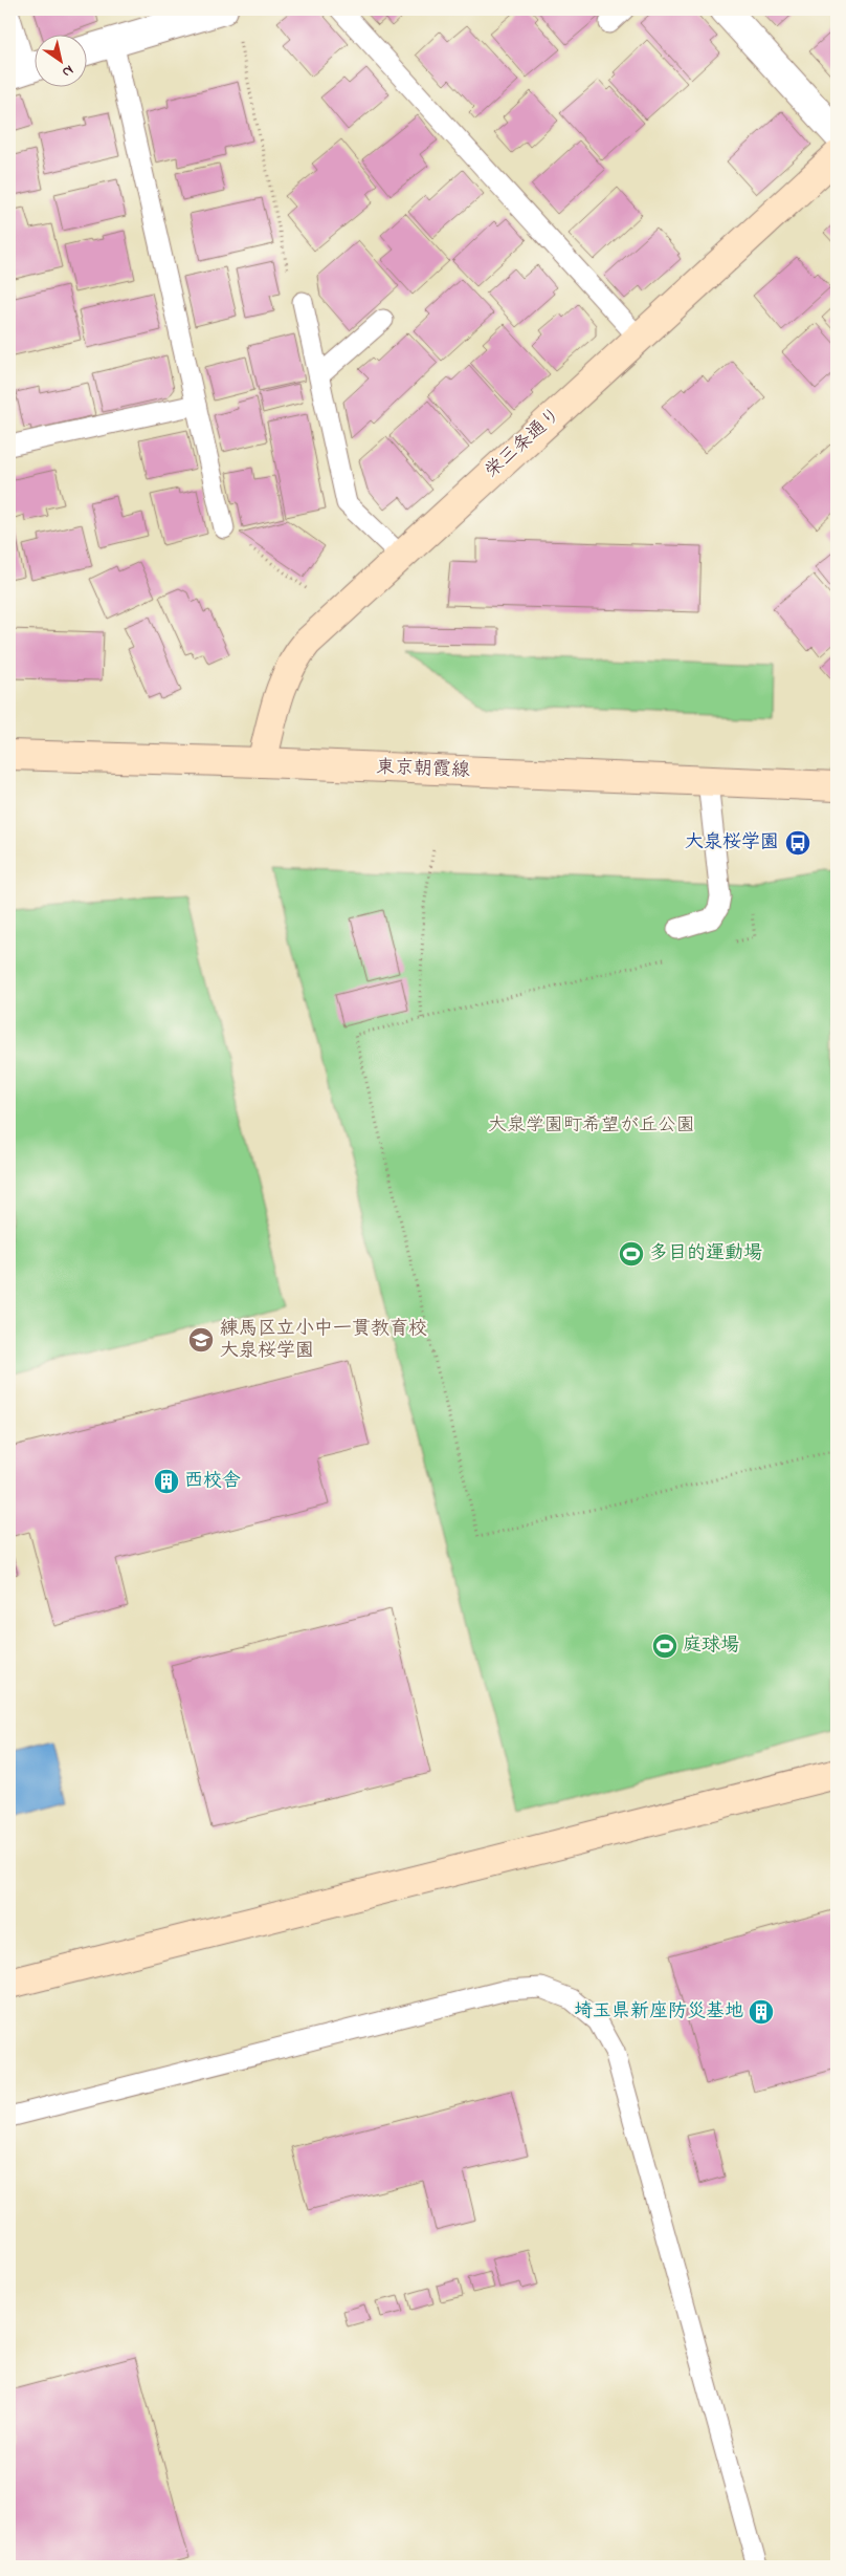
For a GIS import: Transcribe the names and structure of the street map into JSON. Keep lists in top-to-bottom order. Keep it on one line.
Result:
{"streets":{"street":["栄三条通り","東京朝霞線"]},"crossings":[["栄三条通り","東京朝霞線"]],"parks":["大泉学園町希望が丘公園"],"places":{"bus stop":["大泉桜学園"],"sports":["多目的運動場","庭球場"],"school or university":["練馬区立小中一貫教育校 大泉桜学園"],"building":["西校舎","埼玉県新座防災基地"]},"north":"bottom right"}
